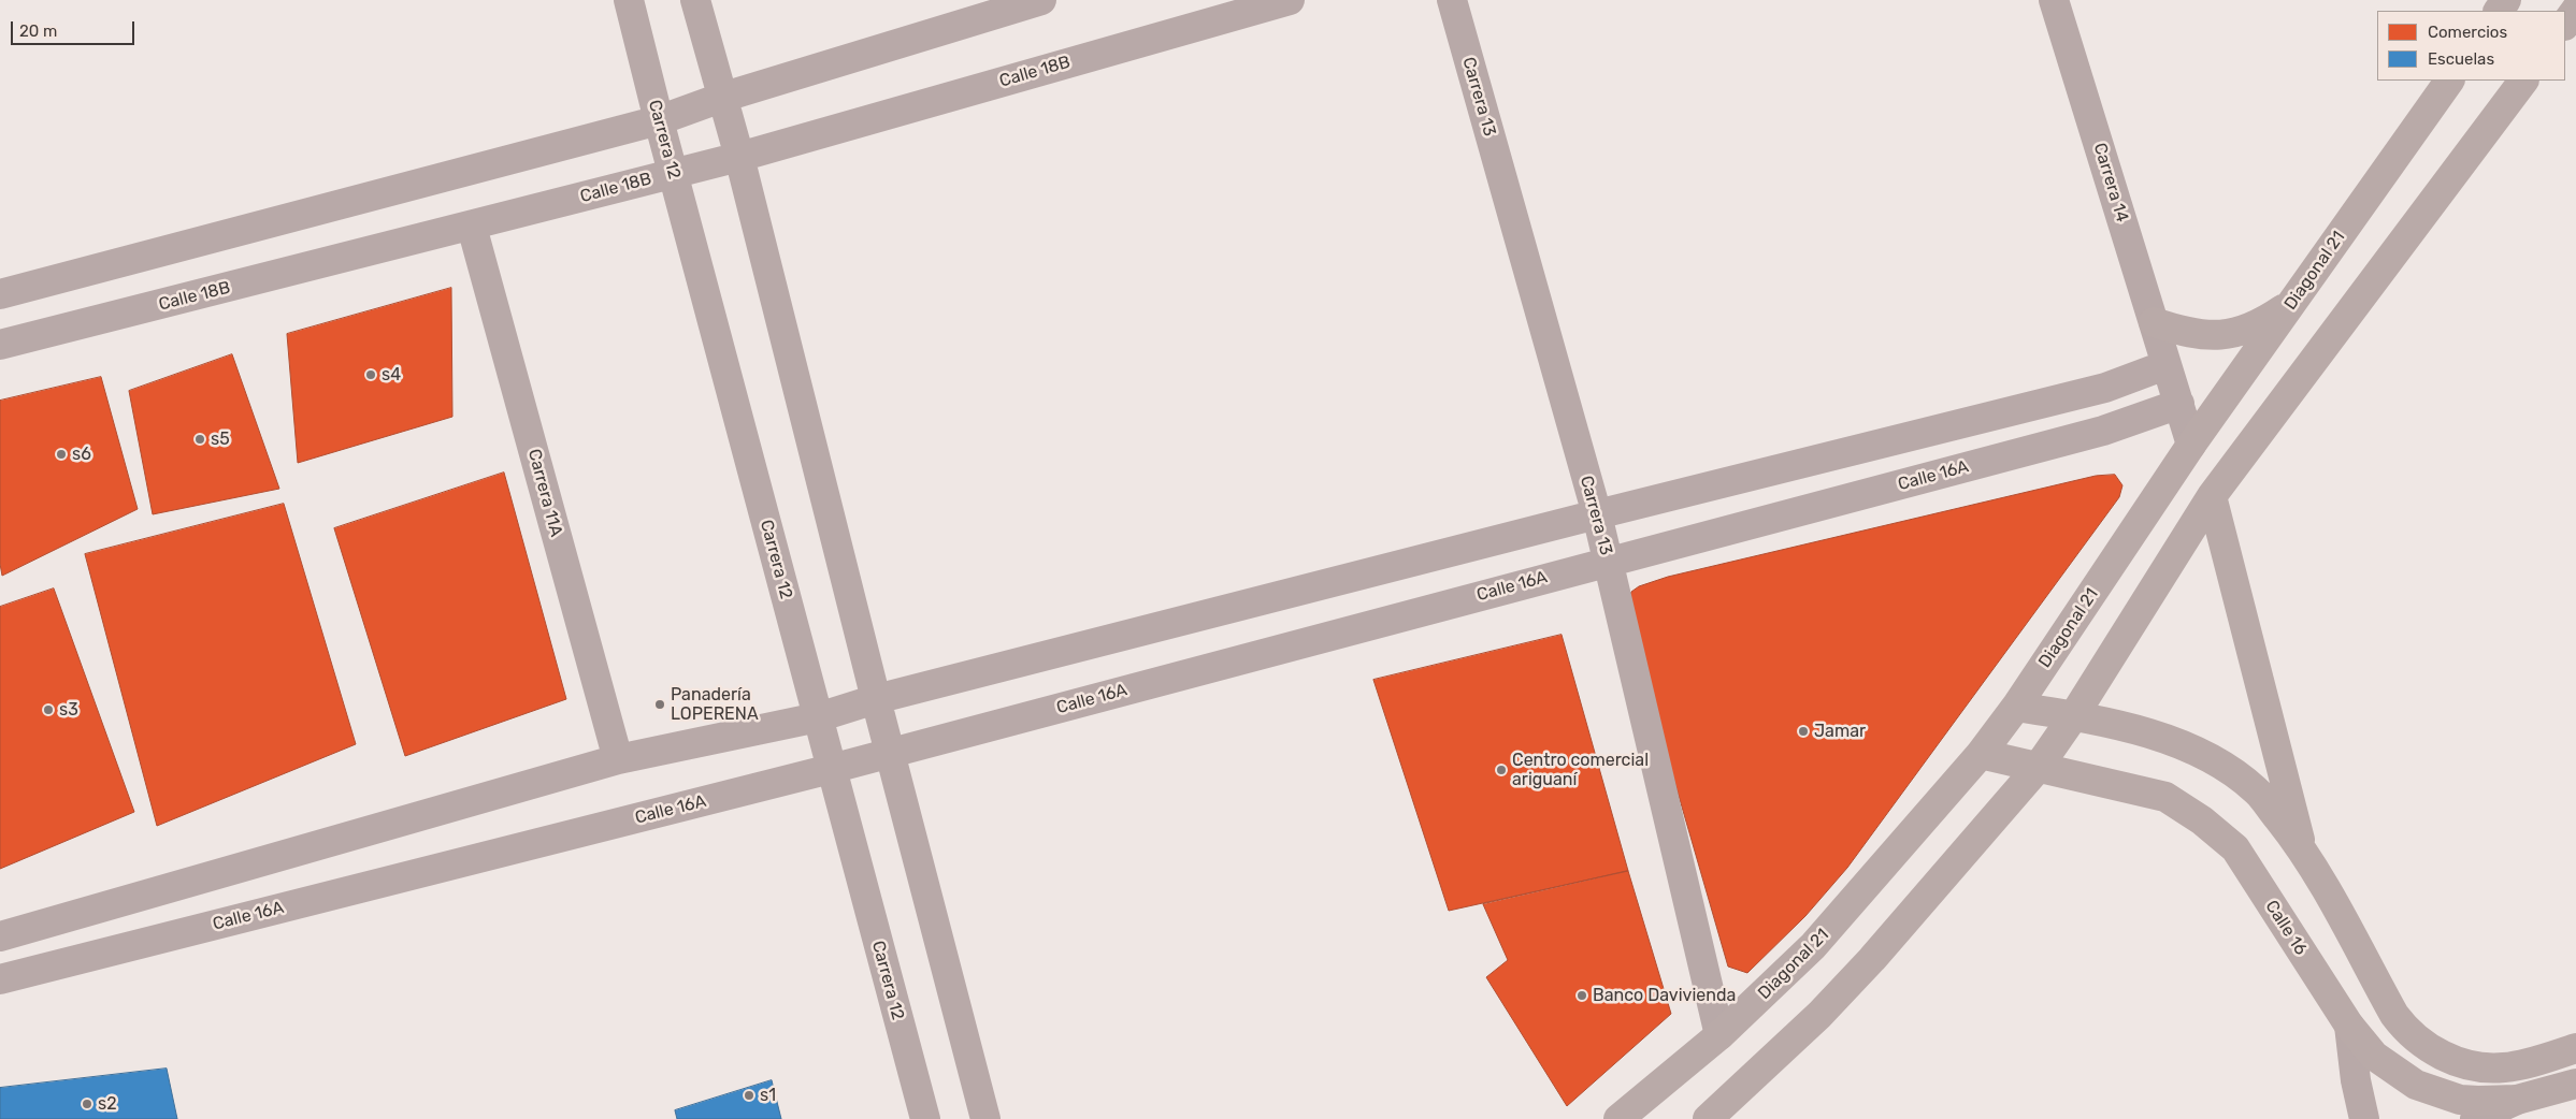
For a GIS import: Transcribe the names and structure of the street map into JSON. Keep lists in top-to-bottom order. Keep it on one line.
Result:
{"streets":{"main road":["Diagonal 21","Calle 16"],"street":["Calle 18B","Carrera 13","Carrera 12","Carrera 14","Calle 16A","Carrera 11A"]},"crossings":[["Calle 18B","Carrera 12"],["Calle 18B","Carrera 11A"],["Carrera 13","Diagonal 21"],["Carrera 13","Calle 16A"],["Carrera 12","Calle 16A"],["Carrera 14","Diagonal 21"],["Carrera 14","Calle 16A"],["Diagonal 21","Calle 16"]],"places":["s4","s5","s6","Panadería LOPERENA","s3","Jamar","Centro comercial ariguaní","Banco Davivienda","s1","s2"],"legend":["Comercios","Escuelas"],"scale_bar":"20 m"}
